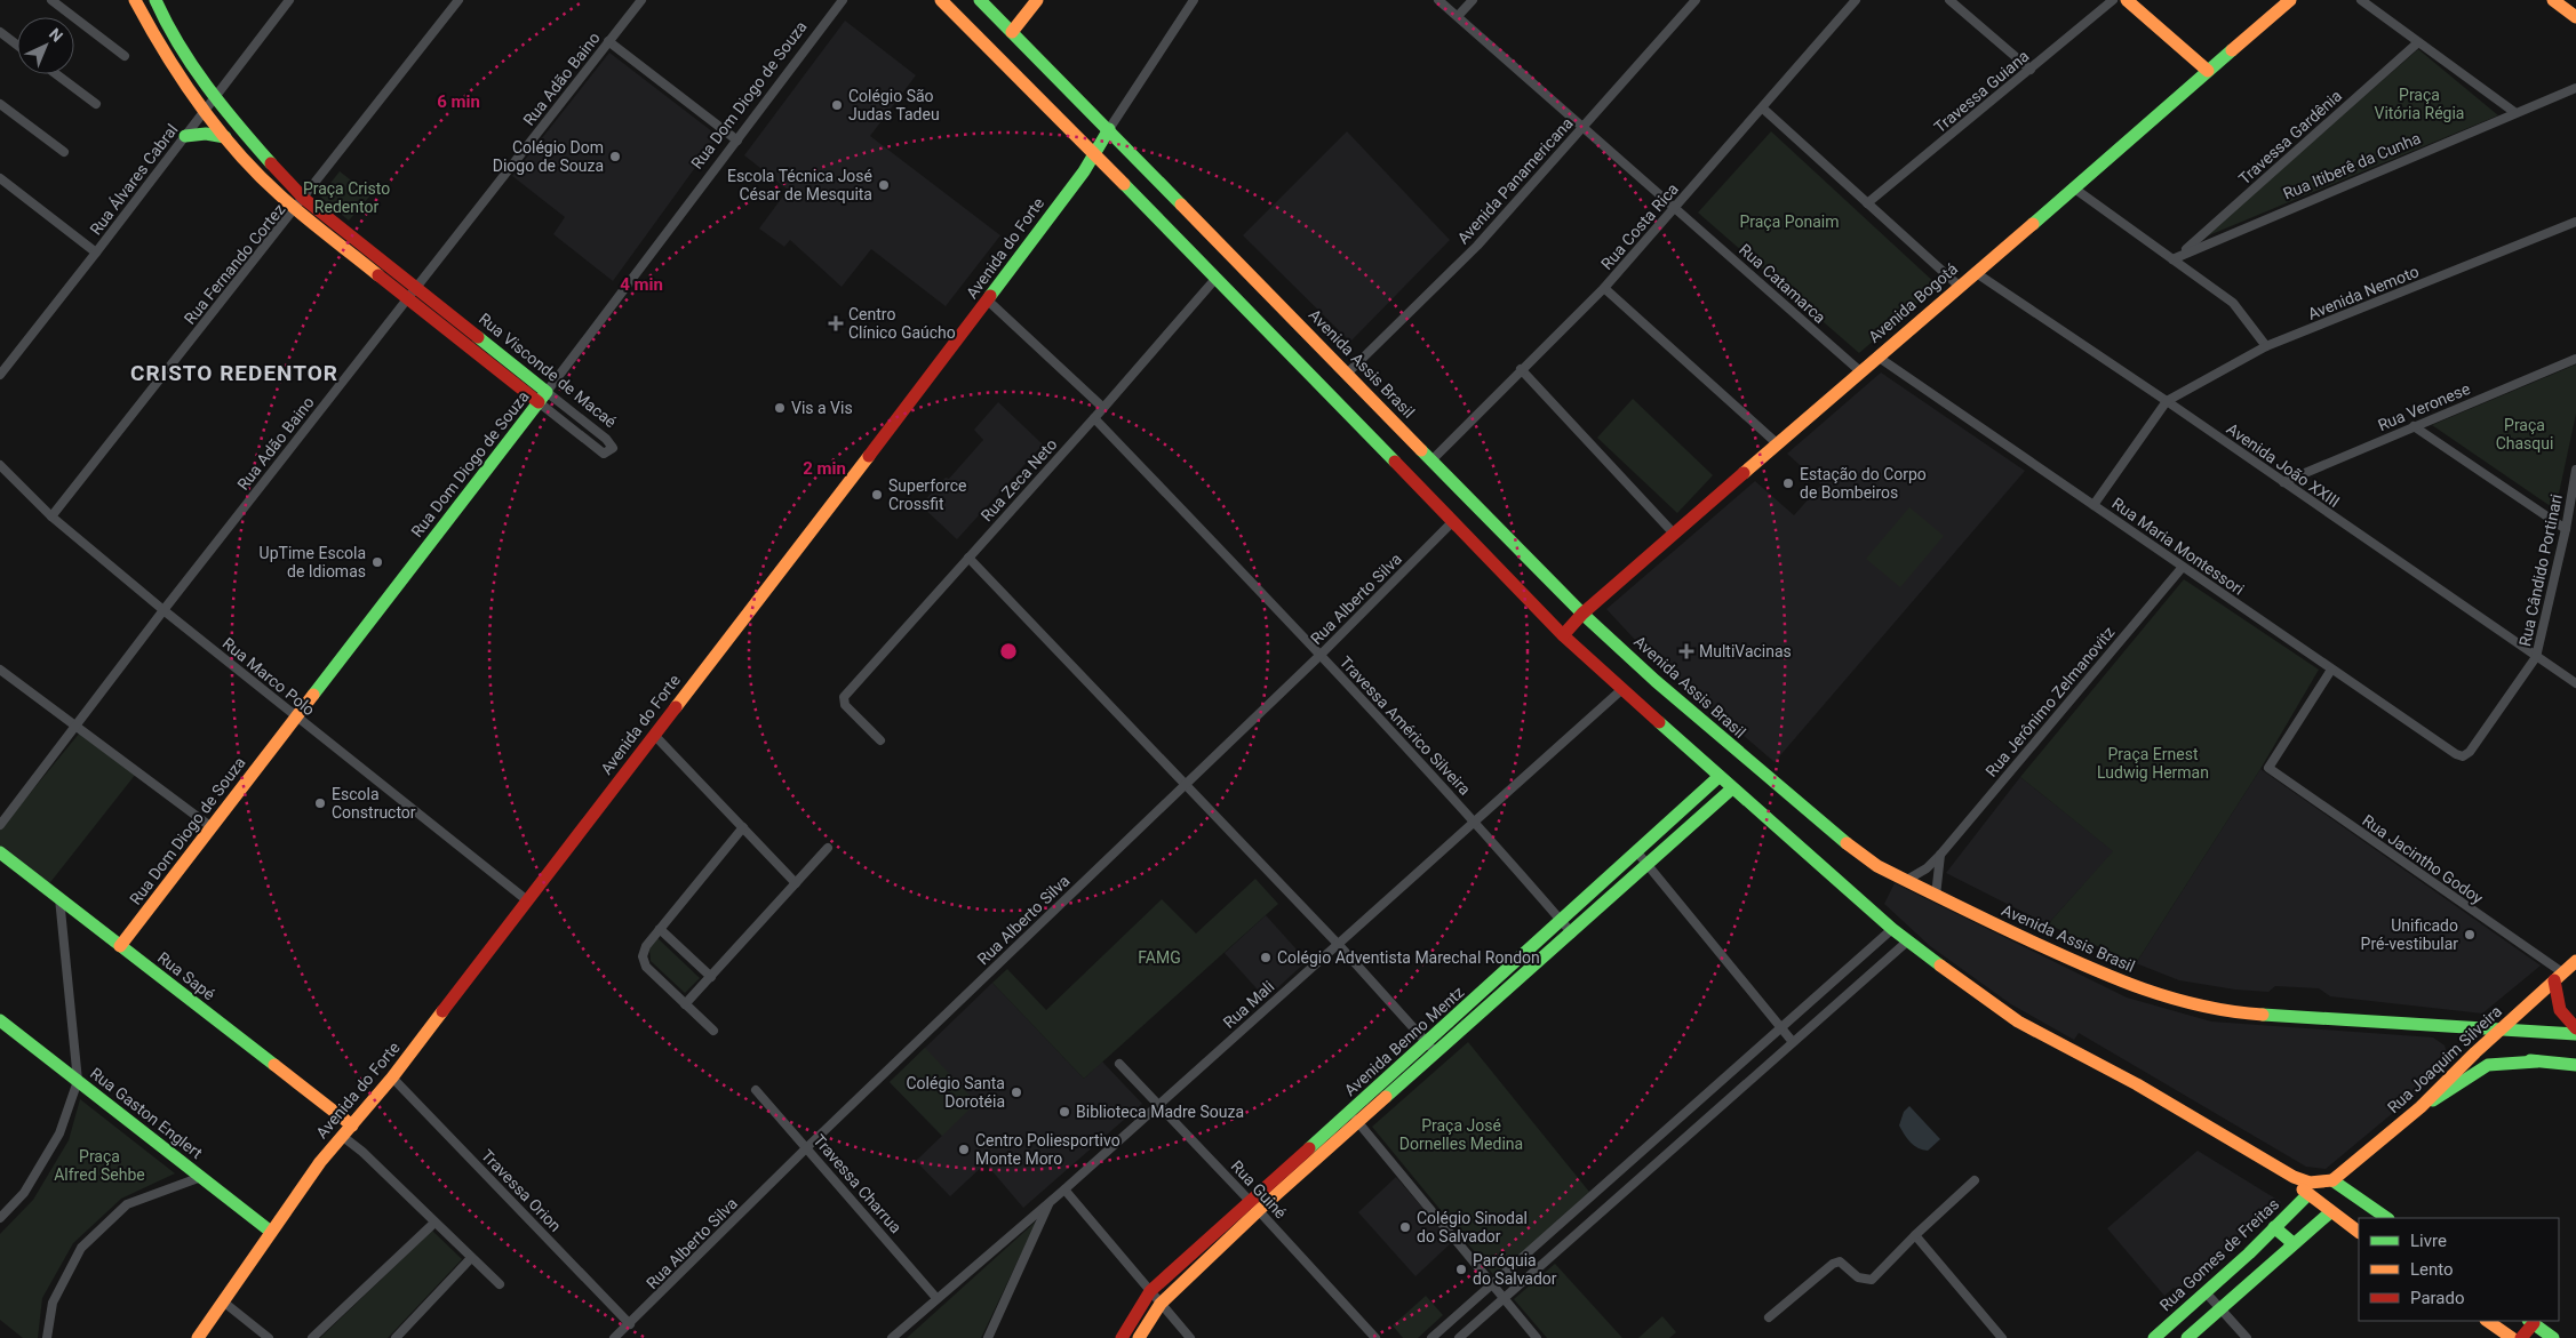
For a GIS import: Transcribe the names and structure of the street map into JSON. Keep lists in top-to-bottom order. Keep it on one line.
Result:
{"streets":{"main road":["Rua Dom Diogo de Souza","Avenida do Forte","Avenida Bogotá","Avenida Assis Brasil","Rua Visconde de Macaé","Rua Sapé","Avenida Benno Mentz","Rua Joaquim Silveira","Rua Gaston Englert","Rua Gomes de Freitas"],"street":["Rua Adão Baino","Travessa Guiana","Travessa Gardênia","Rua Itiberê da Cunha","Rua Álvares Cabral","Avenida Panamericana","Rua Costa Rica","Rua Fernando Cortez","Rua Catamarca","Avenida Nemoto","Rua Veronese","Avenida João XXIII","Rua Zeca Neto","Rua Maria Montessori","Rua Cândido Portinari","Rua Alberto Silva","Rua Marco Polo","Rua Jerônimo Zelmanovitz","Travessa Américo Silveira","Rua Jacintho Godoy","Rua Mali","Travessa Charrua","Rua Guiné","Travessa Orion"]},"crossings":[["Rua Adão Baino","Rua Visconde de Macaé"],["Rua Adão Baino","Rua Marco Polo"],["Rua Dom Diogo de Souza","Rua Visconde de Macaé"],["Rua Dom Diogo de Souza","Rua Marco Polo"],["Rua Dom Diogo de Souza","Rua Sapé"],["Travessa Gardênia","Rua Itiberê da Cunha"],["Rua Álvares Cabral","Rua Visconde de Macaé"],["Avenida Panamericana","Rua Catamarca"],["Avenida Panamericana","Avenida Assis Brasil"],["Rua Costa Rica","Rua Catamarca"],["Rua Costa Rica","Avenida Assis Brasil"],["Avenida do Forte","Avenida Assis Brasil"],["Avenida do Forte","Rua Marco Polo"],["Avenida do Forte","Rua Sapé"],["Avenida do Forte","Rua Gaston Englert"],["Avenida do Forte","Travessa Orion"],["Rua Fernando Cortez","Rua Visconde de Macaé"],["Rua Fernando Cortez","Rua Marco Polo"],["Rua Catamarca","Avenida Bogotá"],["Avenida Nemoto","Avenida João XXIII"],["Avenida Bogotá","Avenida Assis Brasil"],["Avenida Bogotá","Avenida João XXIII"],["Avenida Bogotá","Rua Maria Montessori"],["Avenida Assis Brasil","Rua Jerônimo Zelmanovitz"],["Avenida Assis Brasil","Rua Joaquim Silveira"],["Rua Veronese","Avenida João XXIII"],["Avenida João XXIII","Rua Cândido Portinari"],["Rua Zeca Neto","Travessa Américo Silveira"],["Rua Maria Montessori","Rua Cândido Portinari"],["Rua Maria Montessori","Rua Jerônimo Zelmanovitz"],["Rua Maria Montessori","Rua Jacintho Godoy"],["Rua Alberto Silva","Travessa Américo Silveira"],["Rua Alberto Silva","Travessa Charrua"],["Rua Alberto Silva","Travessa Orion"],["Travessa Américo Silveira","Rua Mali"],["Travessa Américo Silveira","Avenida Benno Mentz"],["Rua Jacintho Godoy","Rua Joaquim Silveira"],["Rua Mali","Travessa Charrua"],["Rua Mali","Rua Guiné"],["Avenida Benno Mentz","Rua Guiné"]],"districts":["CRISTO REDENTOR"],"parks":["Praça Vitória Régia","Praça Cristo Redentor","Praça Ponaim","Praça Chasqui","Praça Ernest Ludwig Herman","FAMG","Praça José Dornelles Medina","Praça Alfred Sehbe"],"places":{"other":["Colégio São Judas Tadeu","Colégio Dom Diogo de Souza","Escola Técnica José César de Mesquita","Vis a Vis","Estação do Corpo de Bombeiros","Superforce Crossfit","UpTime Escola de Idiomas","Escola Constructor","Unificado Pré-vestibular","Colégio Adventista Marechal Rondon","Colégio Santa Dorotéia","Biblioteca Madre Souza","Centro Poliesportivo Monte Moro","Colégio Sinodal do Salvador","Paróquia do Salvador"],"health":["Centro Clínico Gaúcho","MultiVacinas"]},"legend":["Livre","Lento","Parado"],"north":"top right","rings":["6 min","4 min","2 min"]}
